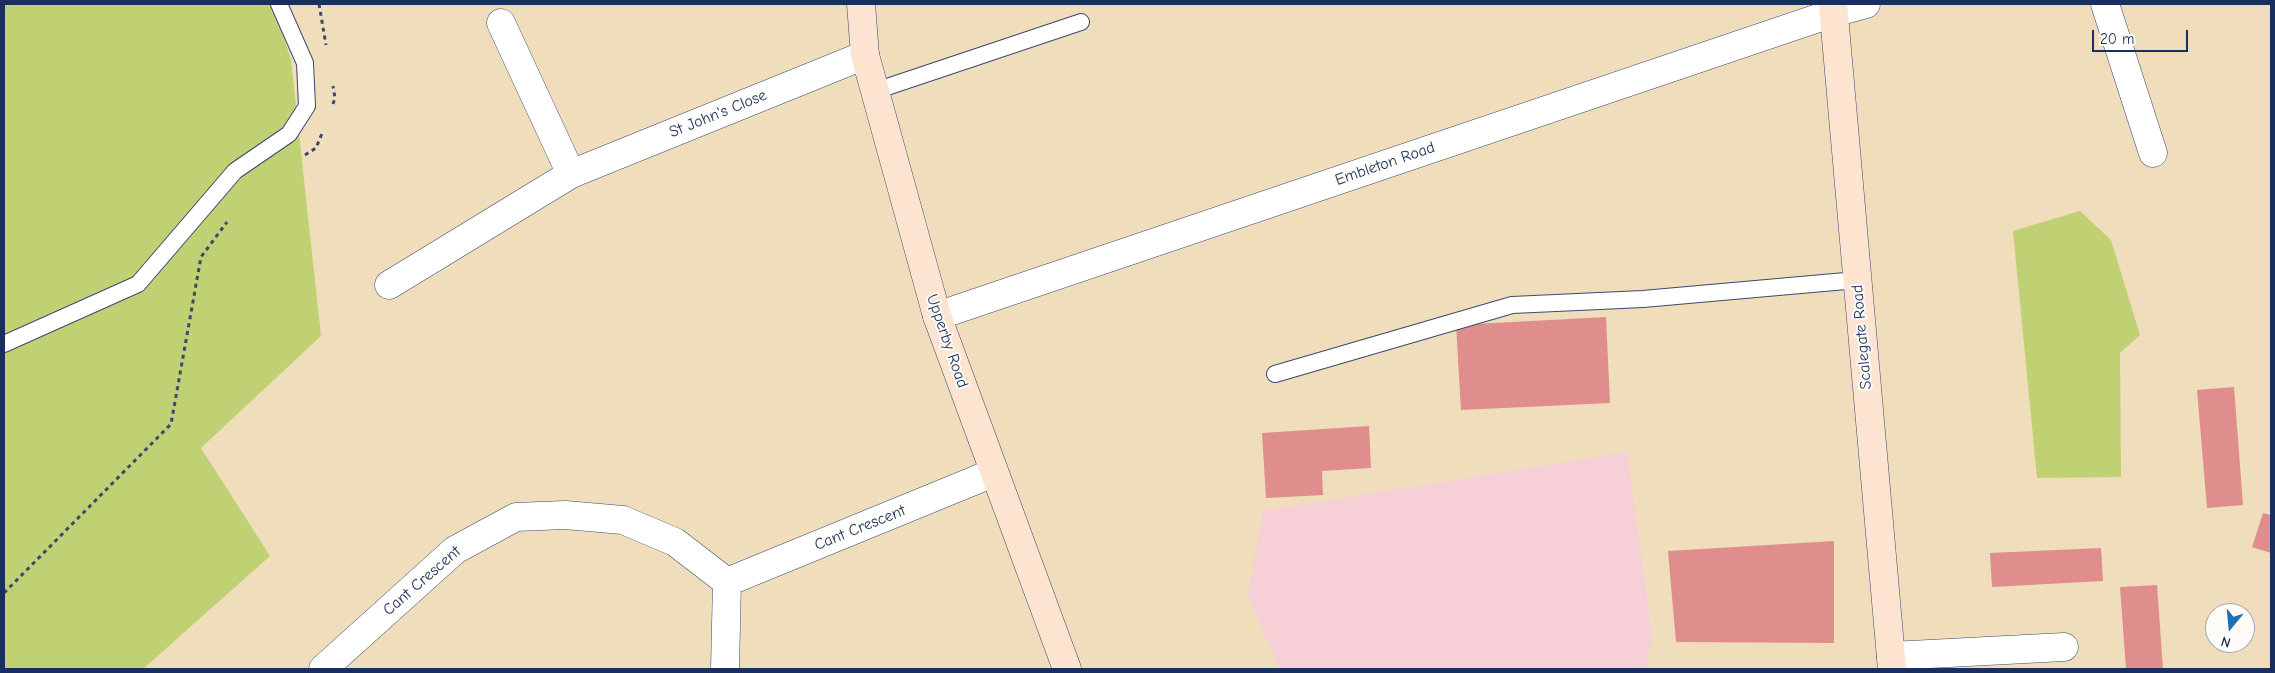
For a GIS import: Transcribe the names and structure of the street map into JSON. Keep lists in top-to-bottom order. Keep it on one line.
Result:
{"streets":{"street":["St John's Close","Embleton Road","Scalegate Road","Upperby Road","Cant Crescent"]},"crossings":[["St John's Close","Upperby Road"],["Embleton Road","Scalegate Road"],["Embleton Road","Upperby Road"],["Upperby Road","Cant Crescent"]],"scale_bar":"20 m","north":"bottom"}
